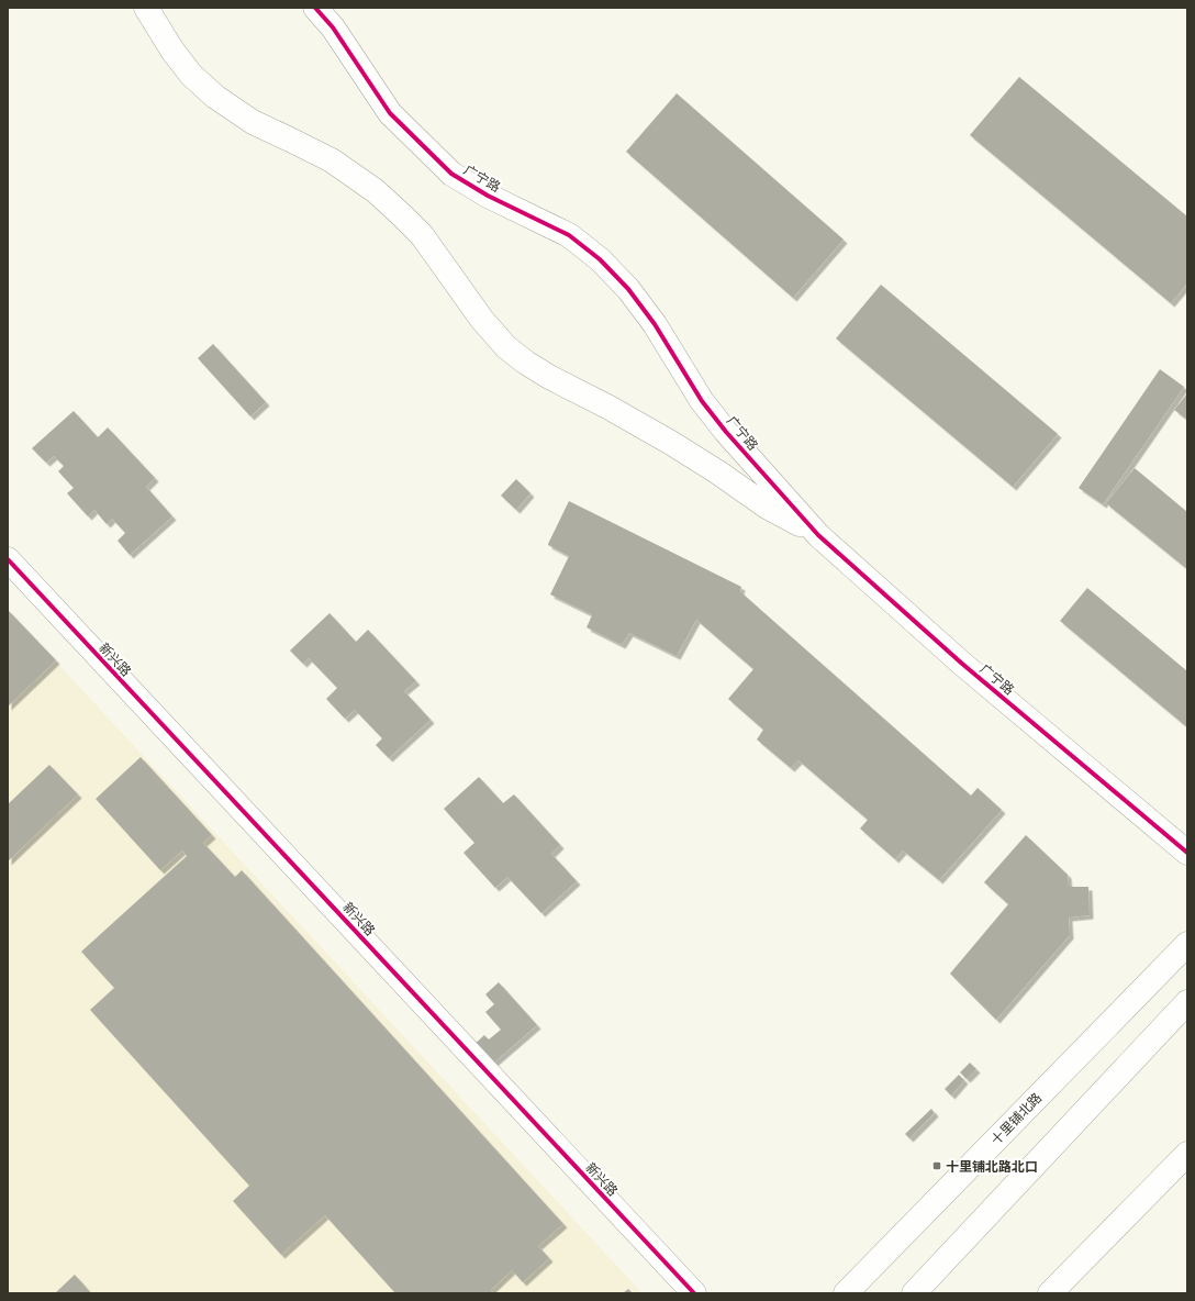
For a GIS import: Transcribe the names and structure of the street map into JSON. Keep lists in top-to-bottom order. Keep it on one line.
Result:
{"streets":{"street":["广宁路","新兴路","十里铺北路"]},"places":{"transit":["十里铺北路北口"]}}
